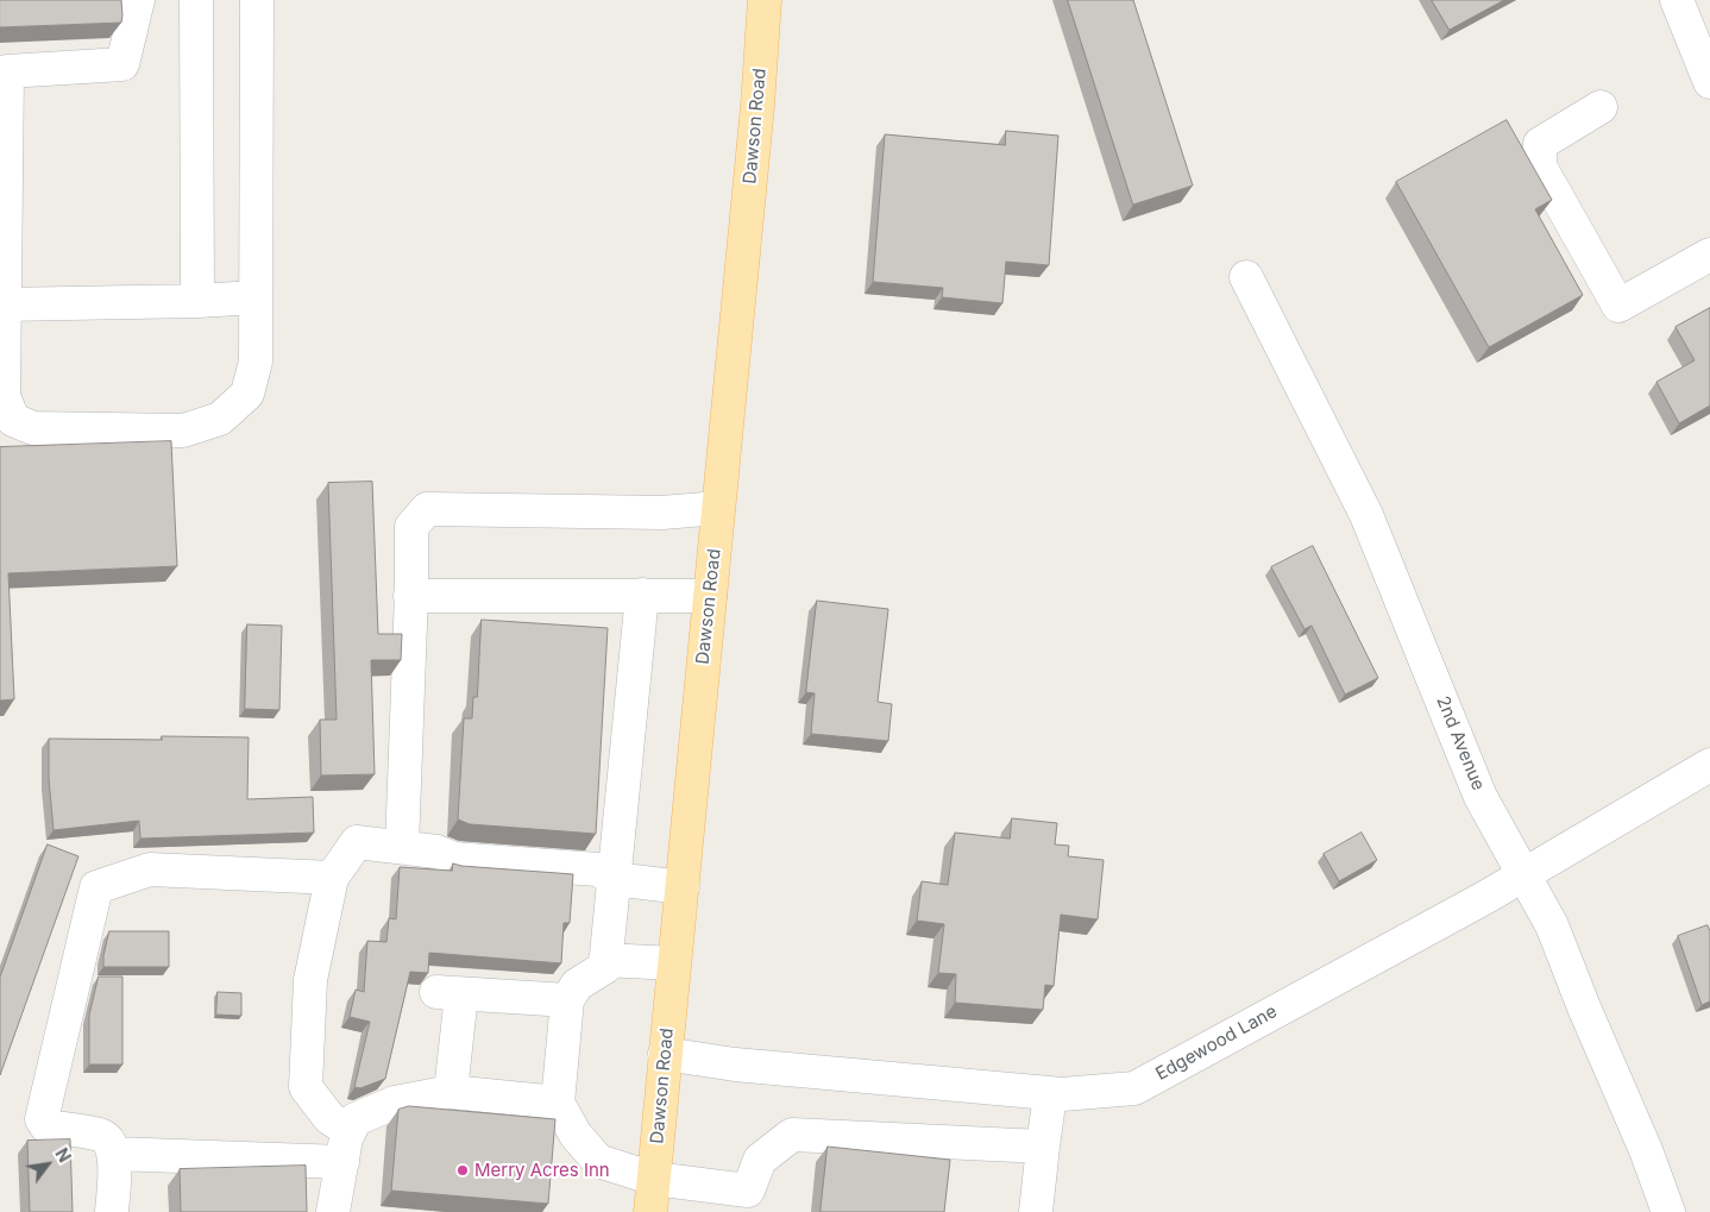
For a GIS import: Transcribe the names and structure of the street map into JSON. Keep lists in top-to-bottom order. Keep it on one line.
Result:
{"streets":{"main road":["Dawson Road"],"street":["2nd Avenue","Edgewood Lane"]},"crossings":[["Dawson Road","Edgewood Lane"],["2nd Avenue","Edgewood Lane"]],"places":["Merry Acres Inn"],"north":"top right"}
